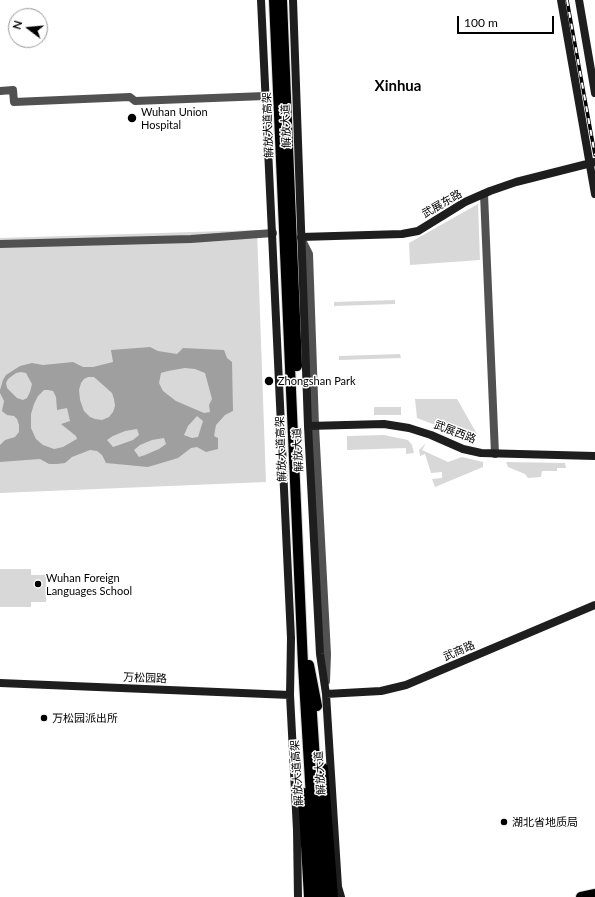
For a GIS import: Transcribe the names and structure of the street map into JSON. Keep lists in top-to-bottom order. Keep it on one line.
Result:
{"streets":{"main road":["解放大道高架","解放大道","武展东路","武展西路","武商路","万松园路"]},"crossings":[["解放大道","武展东路"],["解放大道","武展西路"],["解放大道","武商路"],["解放大道","万松园路"]],"districts":["Xinhua"],"places":["Wuhan Union Hospital","Zhongshan Park","Wuhan Foreign Languages School","万松园派出所","湖北省地质局"],"scale_bar":"100 m","north":"left"}
